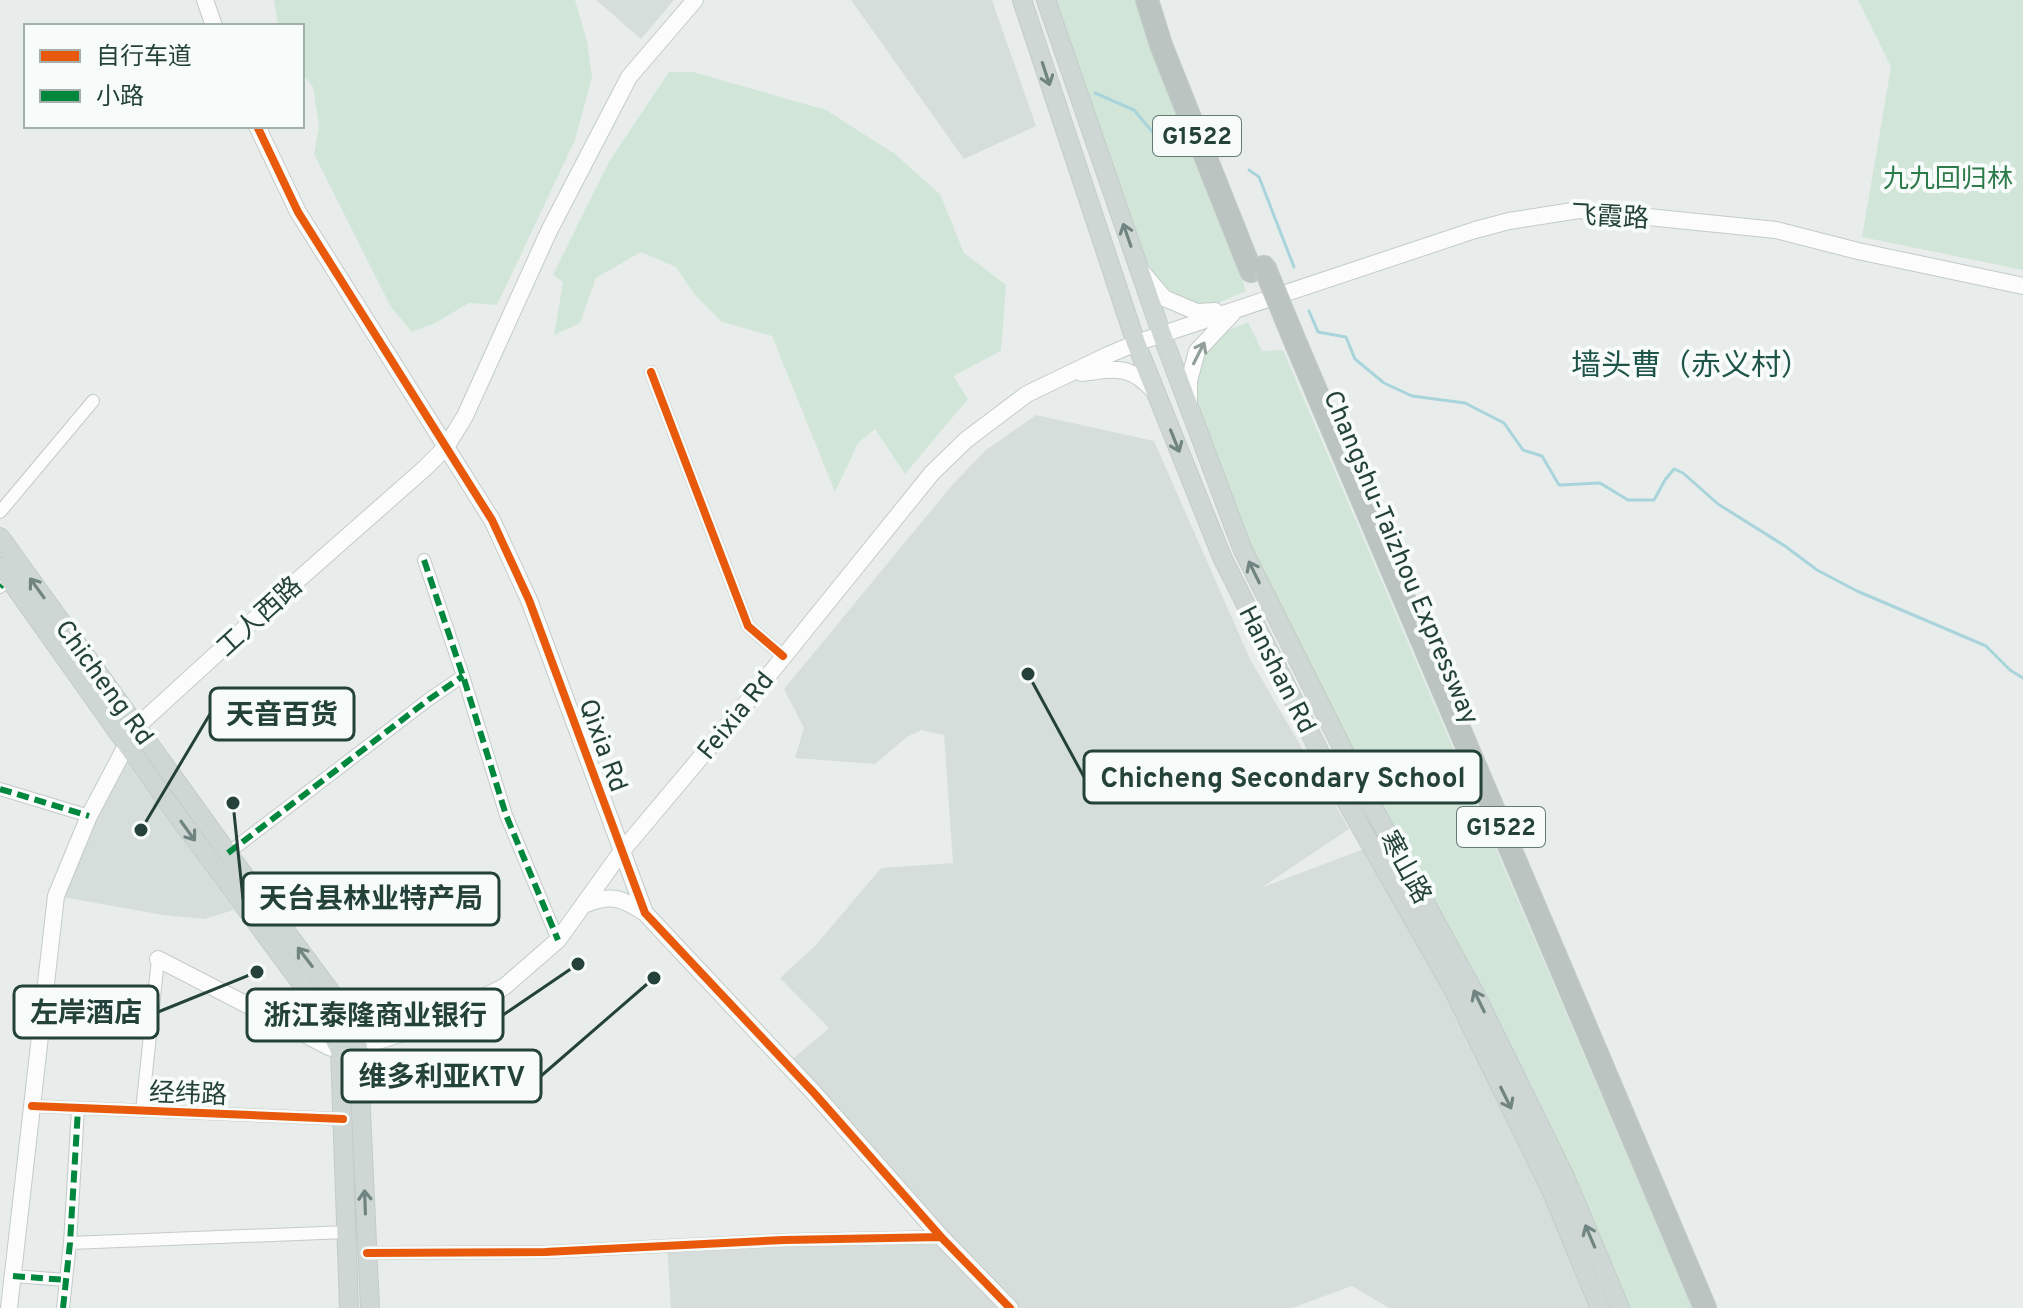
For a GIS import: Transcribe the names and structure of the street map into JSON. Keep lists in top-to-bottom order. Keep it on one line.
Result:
{"streets":{"highway":["G1522","Changshu-Taizhou Expressway"],"main road":["飞霞路","工人西路","Hanshan Rd","Chicheng Rd","Feixia Rd","Qixia Rd","寒山路"],"street":["经纬路"]},"crossings":[["飞霞路","Feixia Rd"],["飞霞路","寒山路"],["工人西路","Chicheng Rd"],["工人西路","Qixia Rd"],["工人西路","经纬路"],["Hanshan Rd","Feixia Rd"],["Chicheng Rd","Feixia Rd"],["Chicheng Rd","经纬路"],["Feixia Rd","Qixia Rd"],["Feixia Rd","寒山路"]],"one_way":["Hanshan Rd","寒山路"],"districts":["墙头曹（赤义村）"],"parks":["九九回归林"],"places":["Chicheng Secondary School","天台县林业特产局","天音百货","浙江泰隆商业银行","左岸酒店","维多利亚KTV"],"legend":["自行车道","小路"]}
